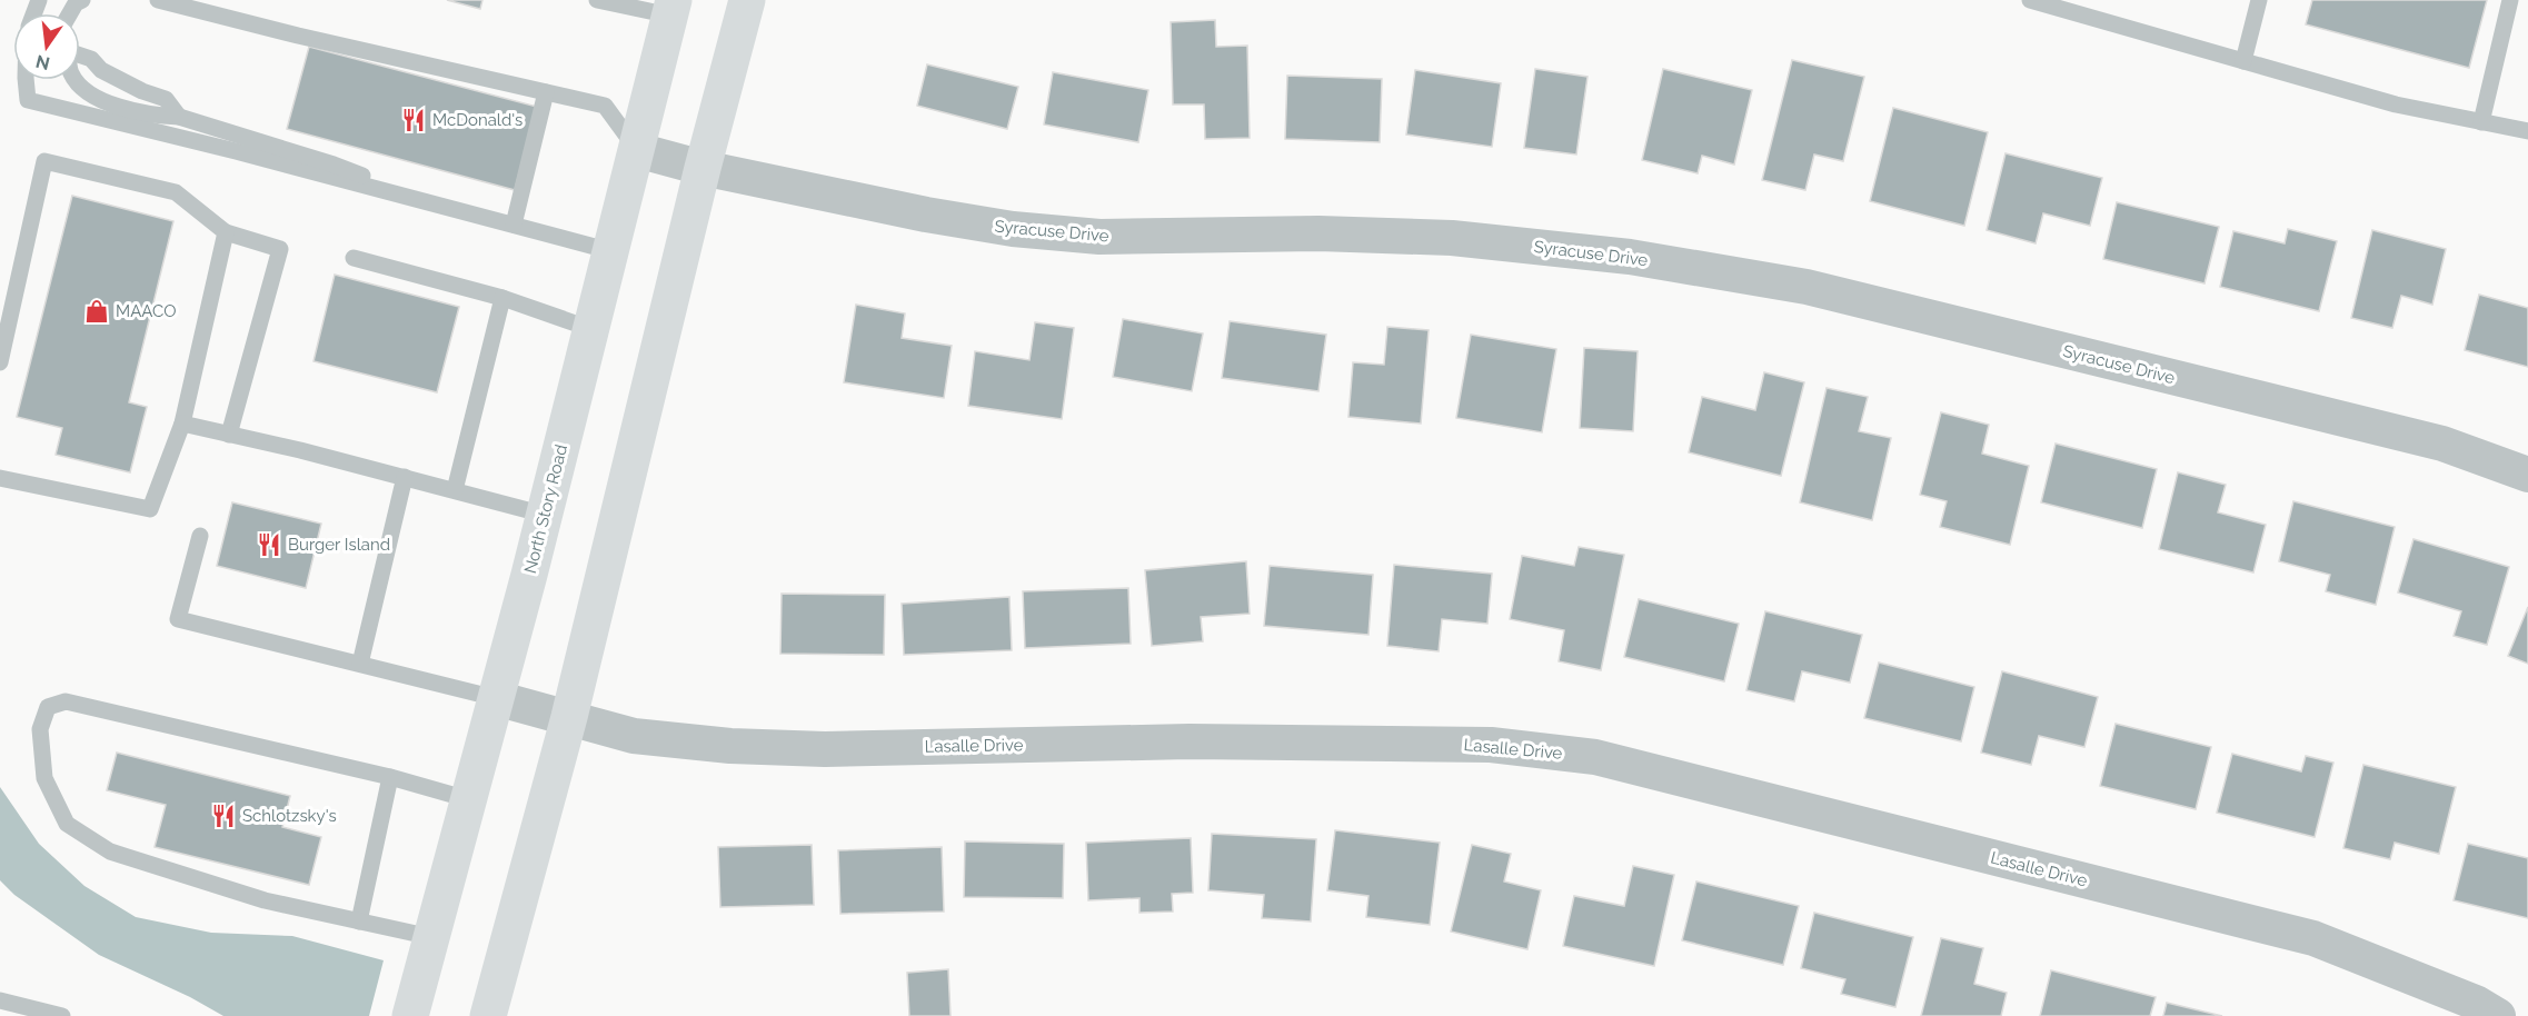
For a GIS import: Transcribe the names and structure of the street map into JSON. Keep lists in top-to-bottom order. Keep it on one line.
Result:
{"streets":{"main road":["North Story Road"],"street":["Syracuse Drive","Lasalle Drive"]},"crossings":[["Syracuse Drive","North Story Road"],["North Story Road","Lasalle Drive"]],"places":{"restaurant":["McDonald's","Burger Island","Schlotzsky's"],"shop":["MAACO"]},"north":"bottom"}
